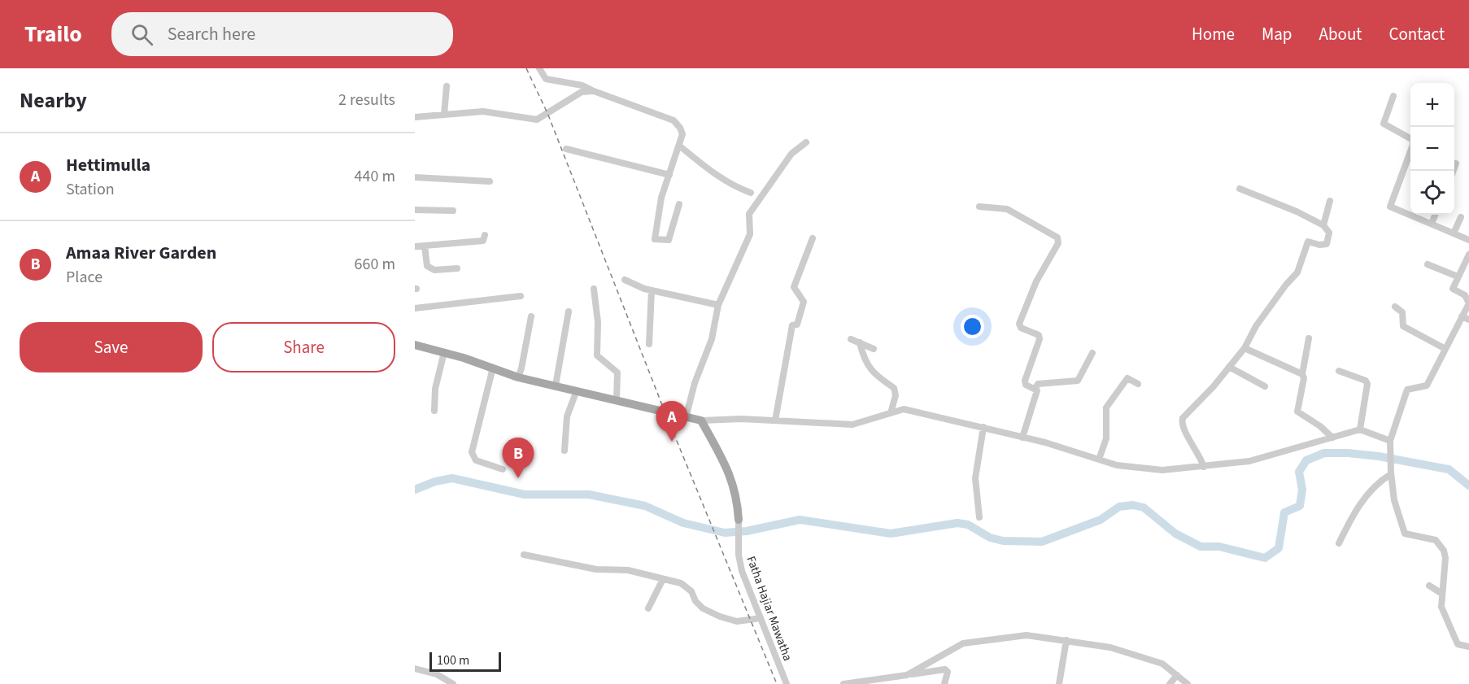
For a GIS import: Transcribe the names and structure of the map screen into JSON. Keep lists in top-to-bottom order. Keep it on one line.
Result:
{"streets":{"street":["Fatha Hajiar Mawatha"]},"scale_bar":"100 m","page":{"header":"Trailo","search":"Search here","nav":["Home","Map","About","Contact"],"heading":["Nearby","2 results"],"map_buttons":["+","−"],"list":[{"mark":"A","name":"Hettimulla","note":"Station","value":"440 m"},{"mark":"B","name":"Amaa River Garden","note":"Place","value":"660 m"}],"buttons":["Save","Share"],"pins":["A","B"],"scale":"100 m"}}
